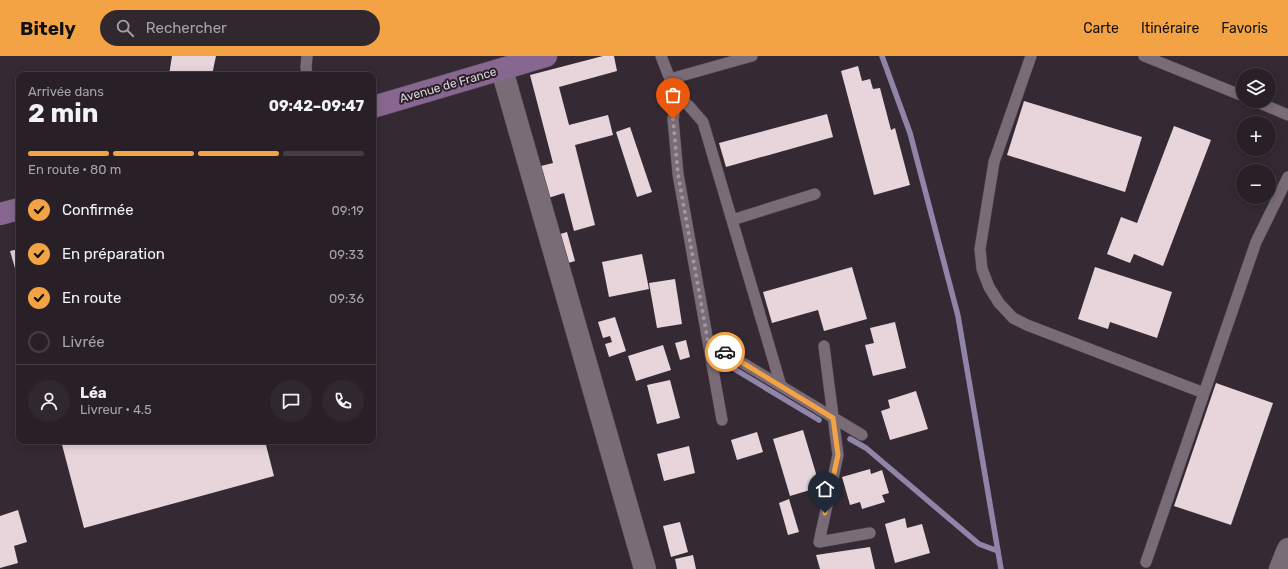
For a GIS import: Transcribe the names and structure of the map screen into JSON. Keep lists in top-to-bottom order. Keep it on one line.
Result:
{"streets":{"main road":["Avenue de France"]},"page":{"header":"Bitely","search":"Rechercher","nav":["Carte","Itinéraire","Favoris"],"map_buttons":["+","−"],"heading":["2 min","Arrivée dans","09:42–09:47"],"panel":["Léa","Livreur · 4.5"],"bar":"En route · 80 m","list":[["Confirmée","09:19"],["En préparation","09:33"],["En route","09:36"],"Livrée"]}}
